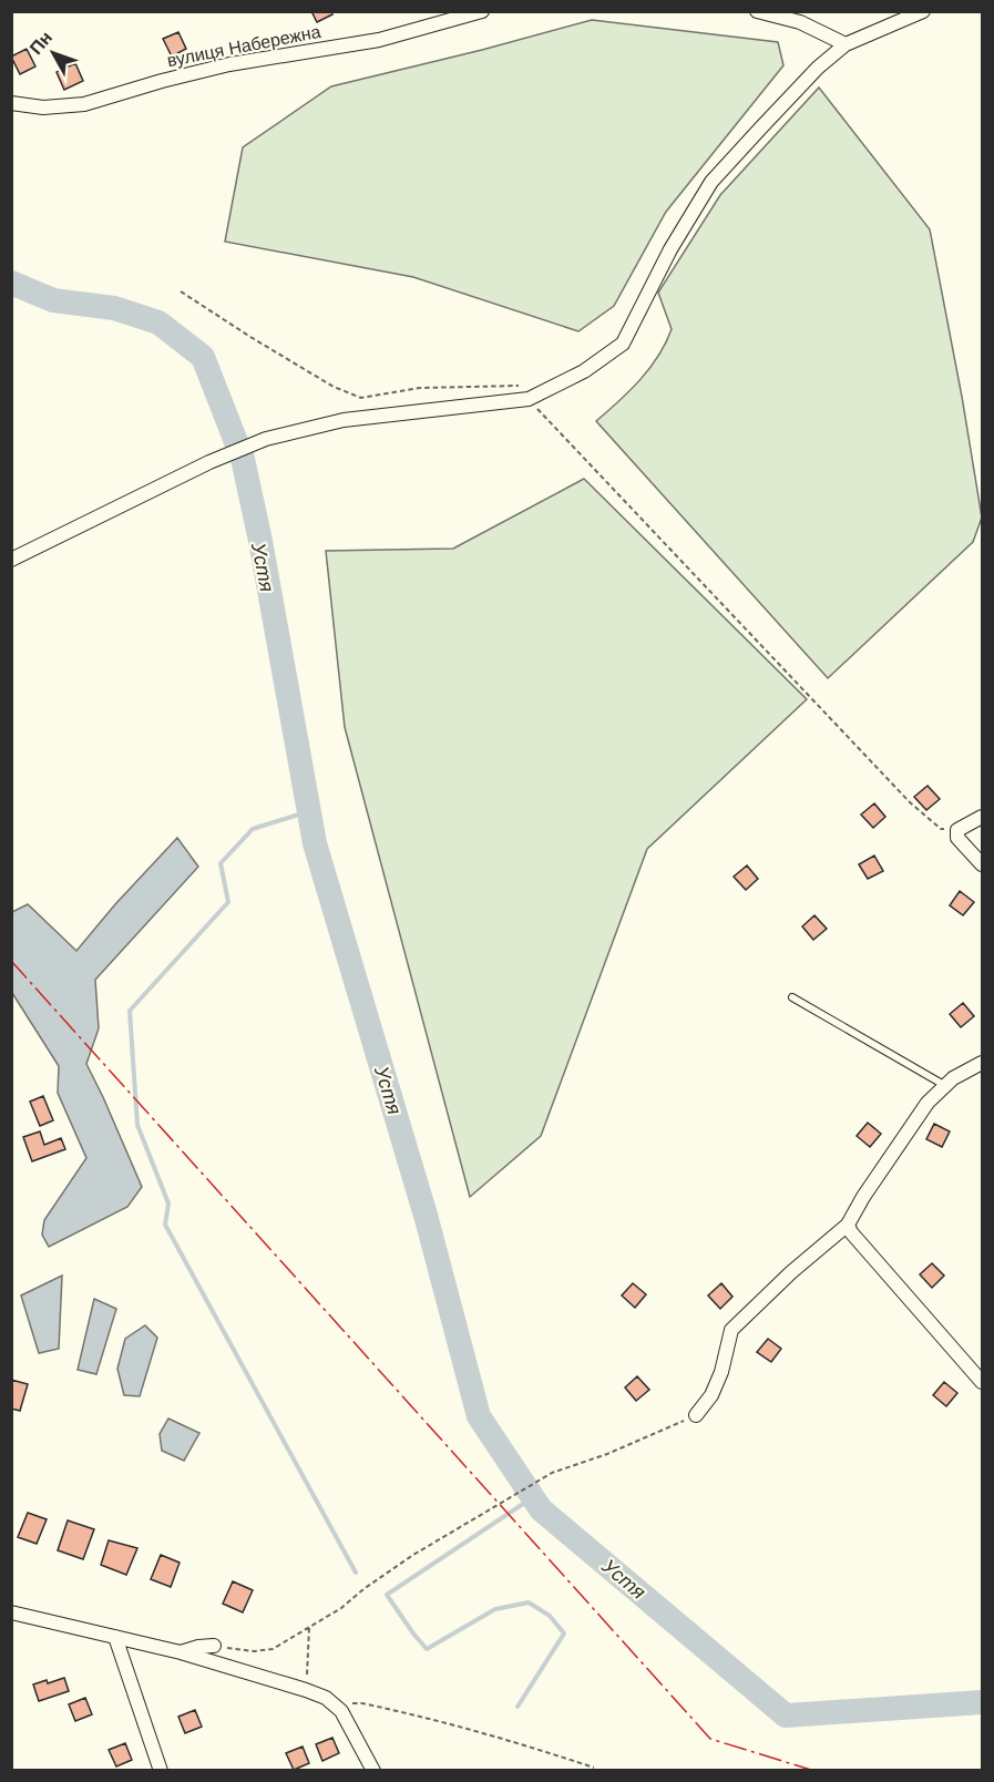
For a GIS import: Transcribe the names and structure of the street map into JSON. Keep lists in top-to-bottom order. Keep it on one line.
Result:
{"streets":{"street":["вулиця Набережна"]},"water":["Устя"],"north":"top left"}
